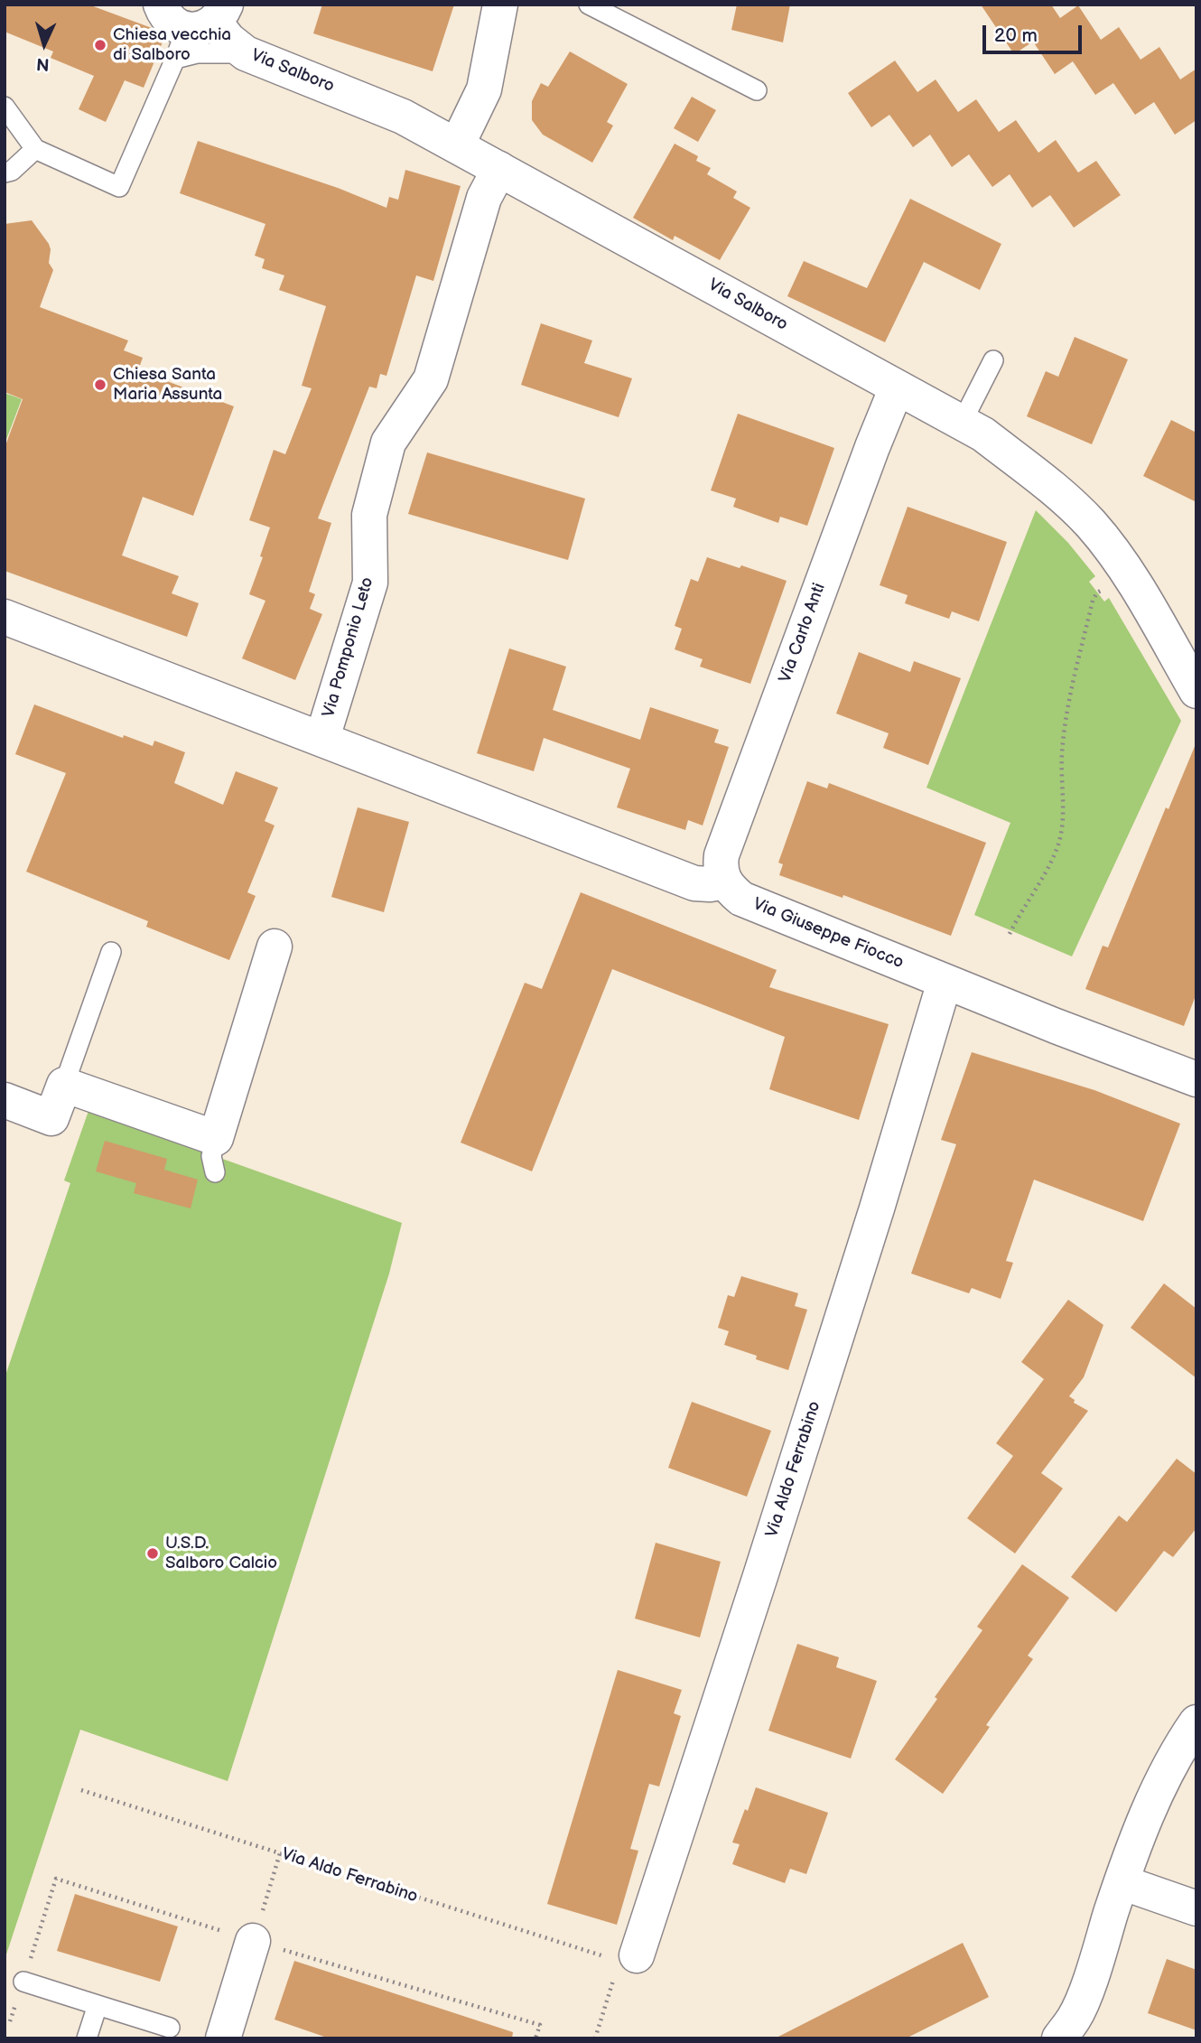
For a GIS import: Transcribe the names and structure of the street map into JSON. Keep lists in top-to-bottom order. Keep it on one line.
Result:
{"streets":{"street":["Via Salboro","Via Carlo Anti","Via Pomponio Leto","Via Giuseppe Fiocco","Via Aldo Ferrabino"]},"crossings":[["Via Salboro","Via Carlo Anti"],["Via Salboro","Via Pomponio Leto"],["Via Carlo Anti","Via Giuseppe Fiocco"],["Via Giuseppe Fiocco","Via Aldo Ferrabino"]],"places":["Chiesa vecchia di Salboro","Chiesa Santa Maria Assunta","U.S.D. Salboro Calcio"],"scale_bar":"20 m","north":"bottom"}
